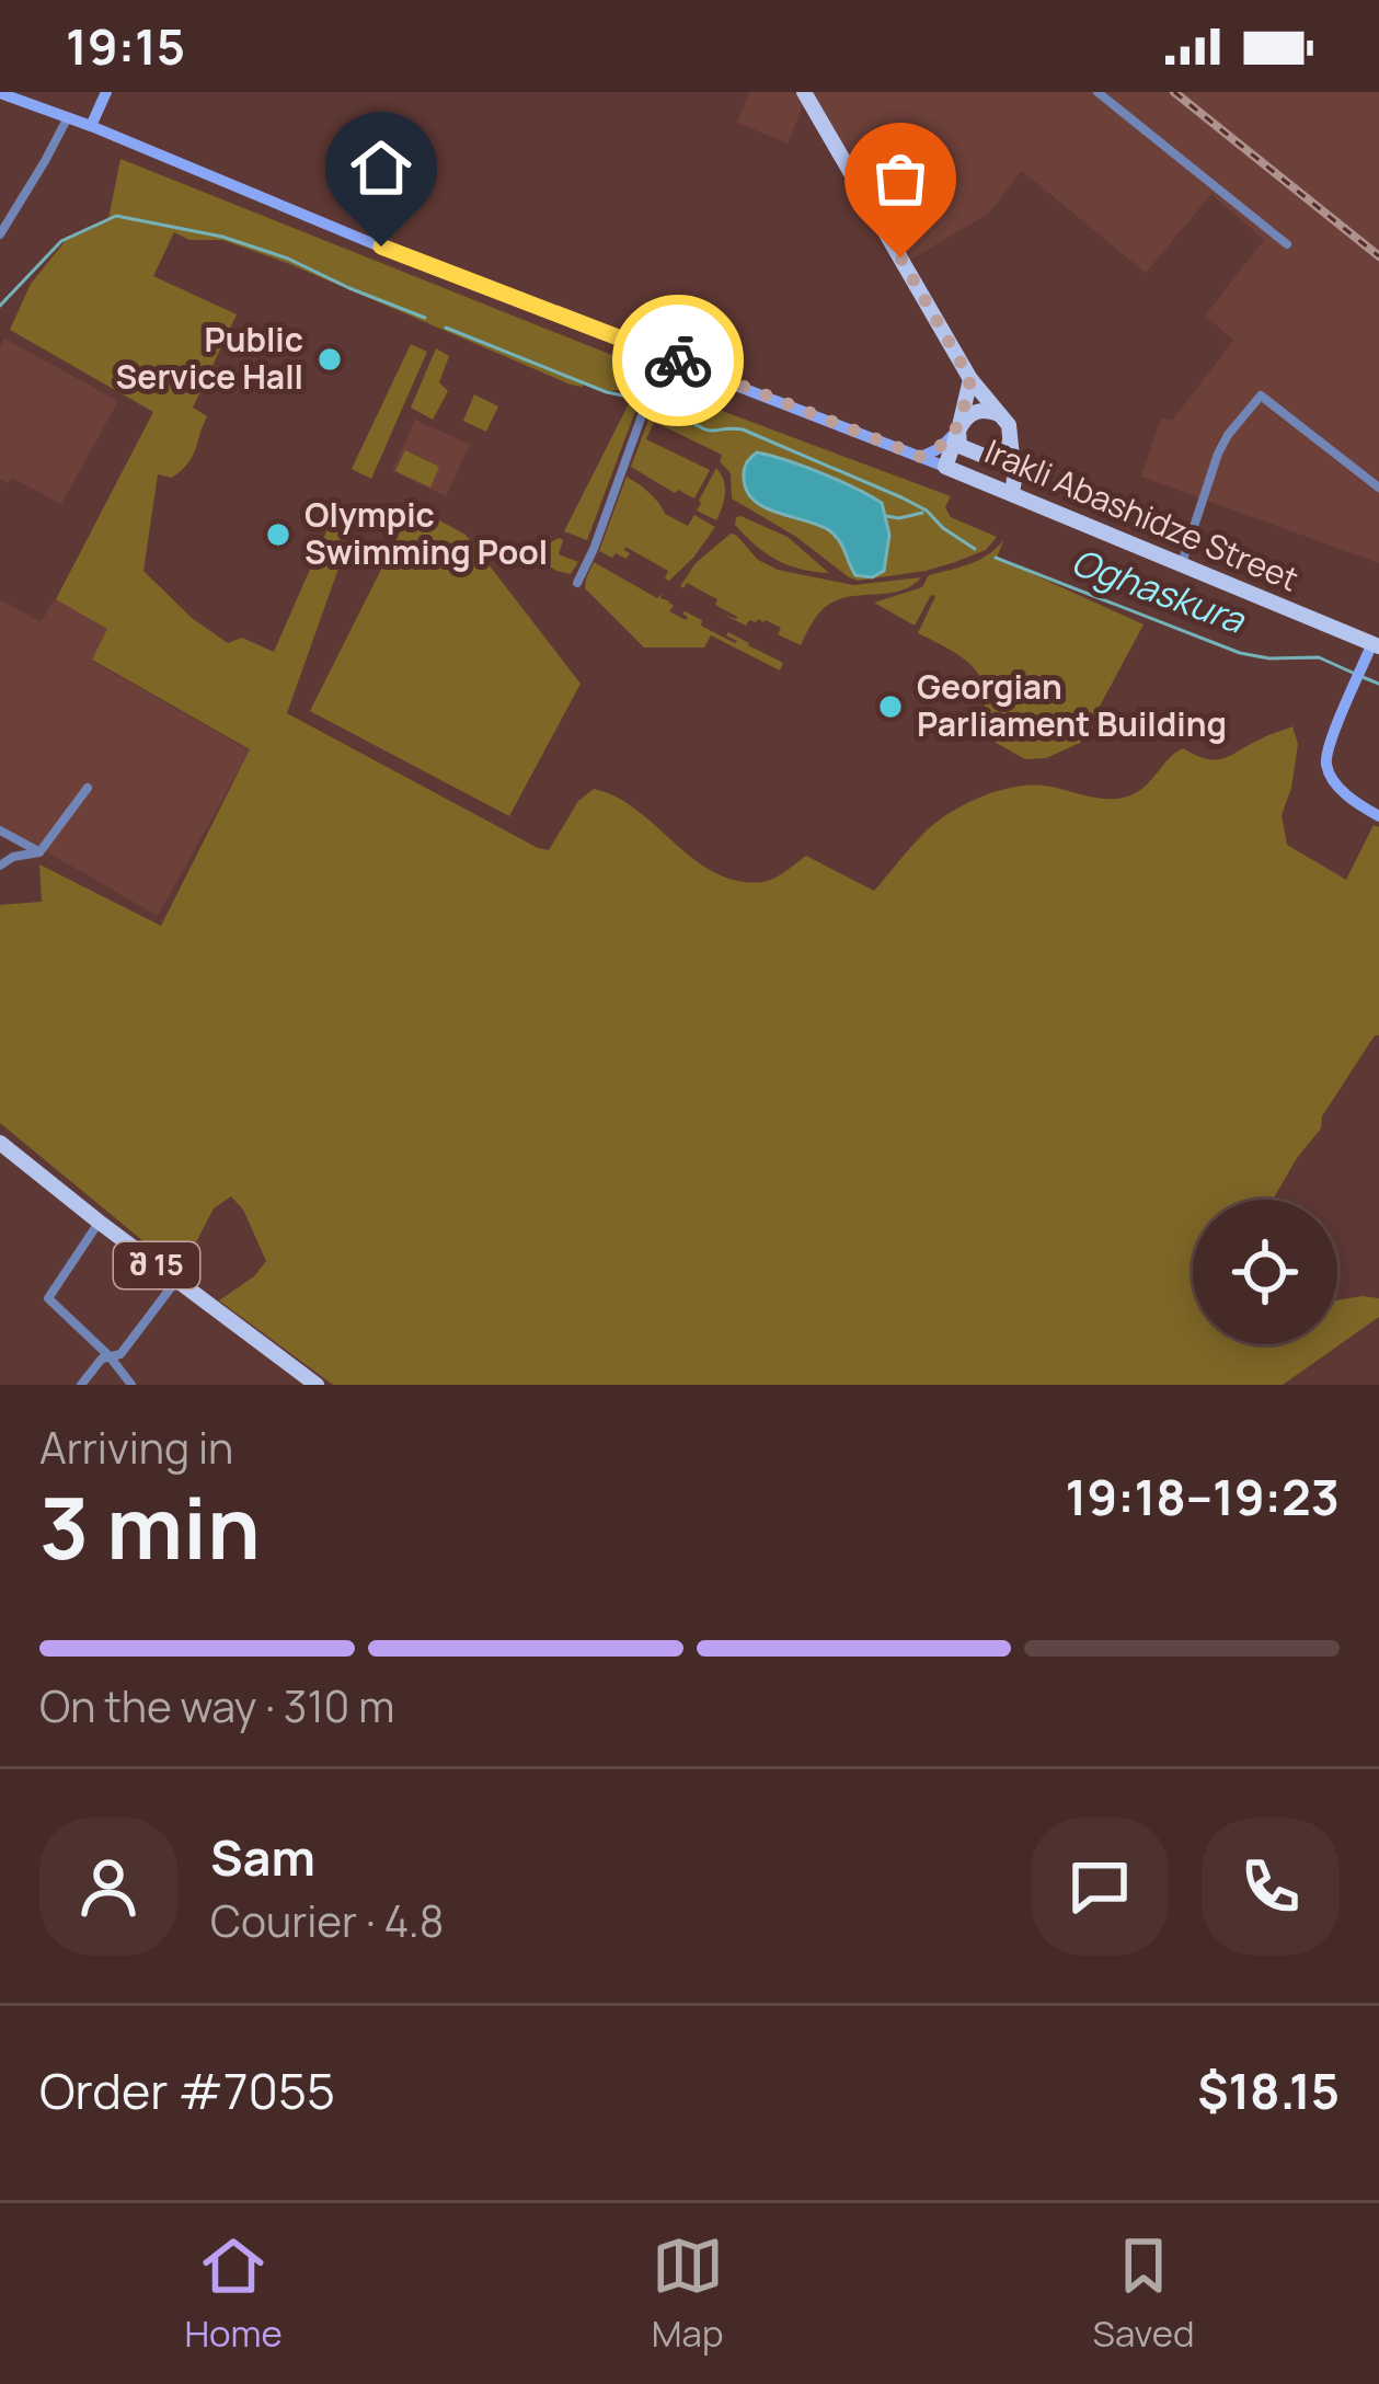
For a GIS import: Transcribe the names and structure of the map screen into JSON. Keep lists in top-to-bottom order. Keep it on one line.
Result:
{"streets":{"main road":["Irakli Abashidze Street","შ 15"]},"water":["Oghaskura"],"places":["Public Service Hall","Olympic Swimming Pool","Georgian Parliament Building"],"page":{"status":"19:15","heading":["3 min","Arriving in","19:18–19:23"],"panel":["Sam","Courier · 4.8","Order #7055","$18.15"],"bar":"On the way · 310 m","tabs":["Home","Map","Saved"]}}
